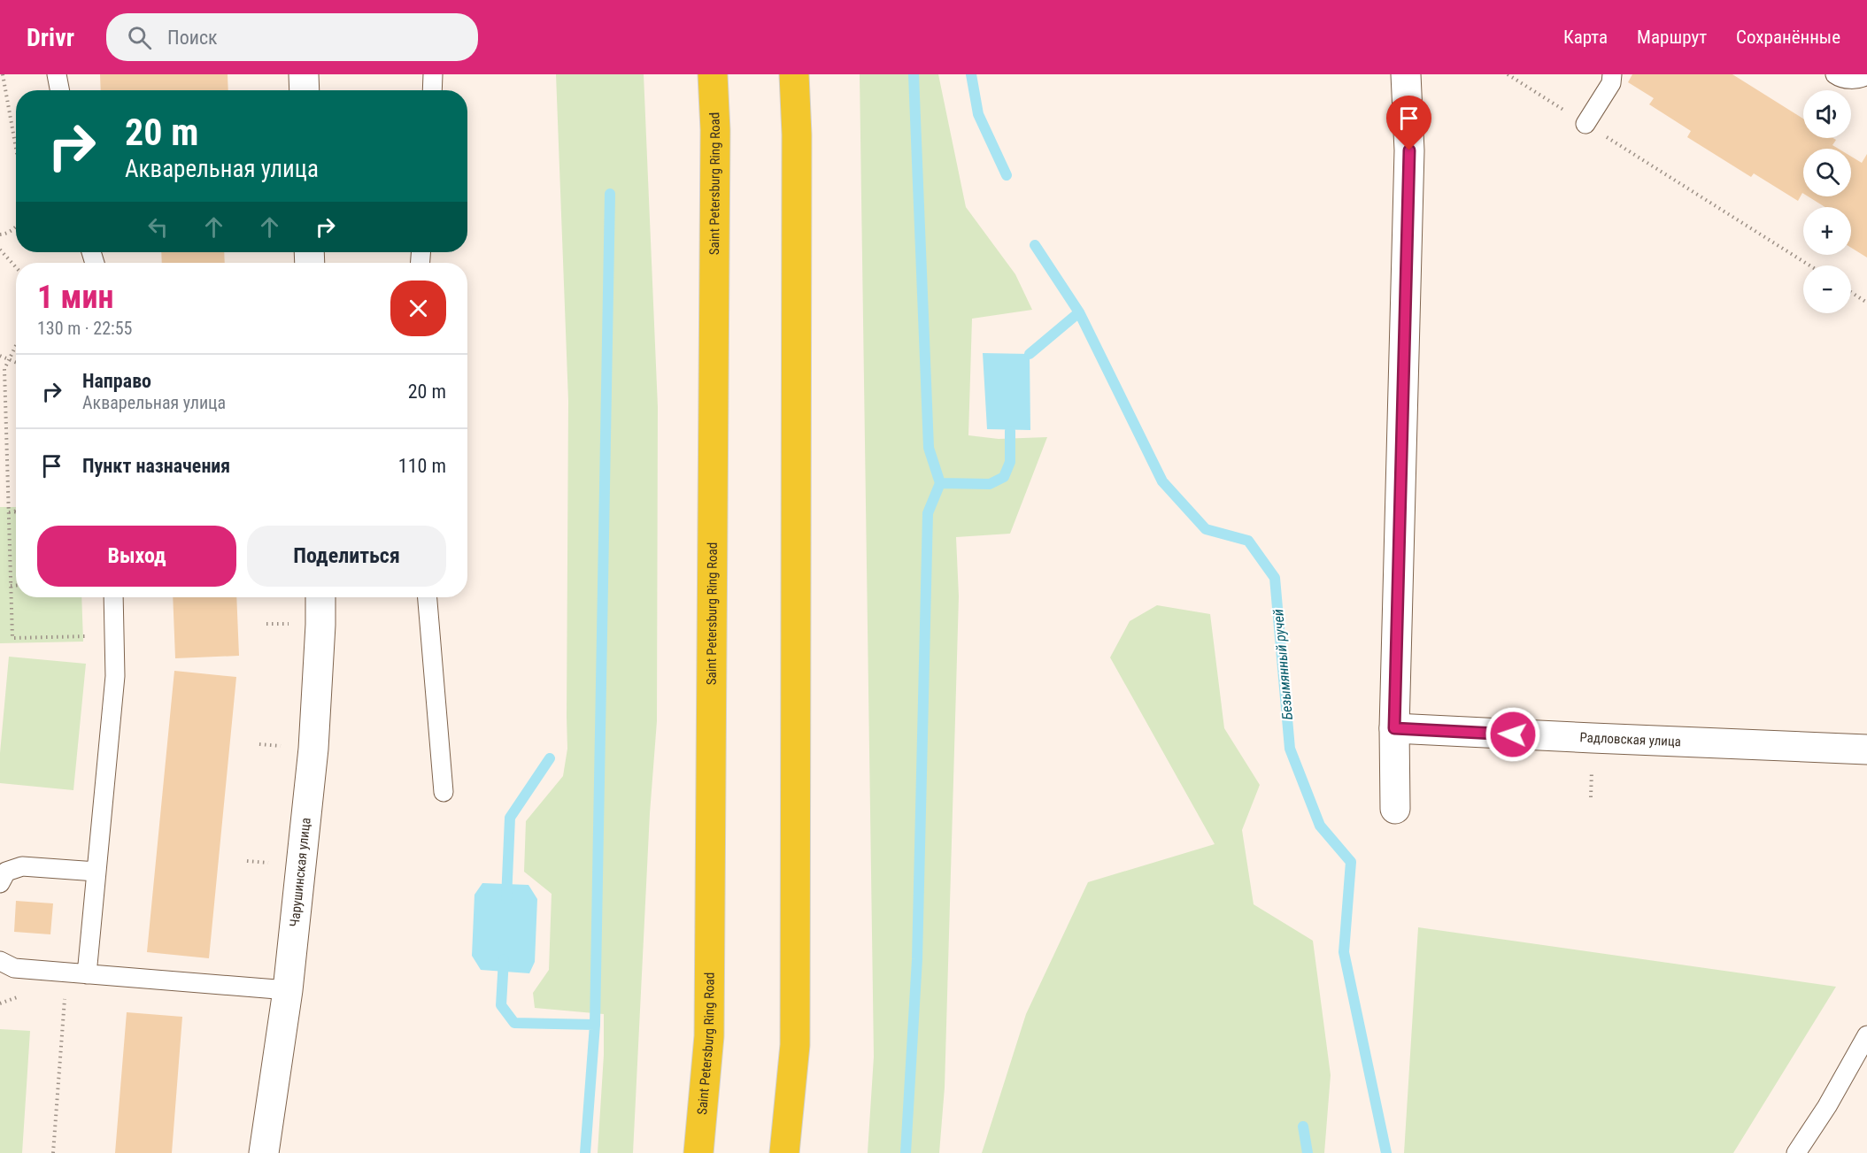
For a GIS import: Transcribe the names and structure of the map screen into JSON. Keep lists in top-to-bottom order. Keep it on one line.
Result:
{"streets":{"highway":["Saint Petersburg Ring Road"],"street":["Радловская улица","Чарушинская улица"]},"water":["Безымянный ручей"],"page":{"header":"Drivr","search":"Поиск","nav":["Карта","Маршрут","Сохранённые"],"map_buttons":["+","−"],"turn":["20 m","Акварельная улица"],"heading":["1 мин","130 m · 22:55"],"list":[{"name":"Направо","note":"Акварельная улица","value":"20 m"},{"name":"Пункт назначения","value":"110 m"}],"buttons":["Выход","Поделиться"]}}
